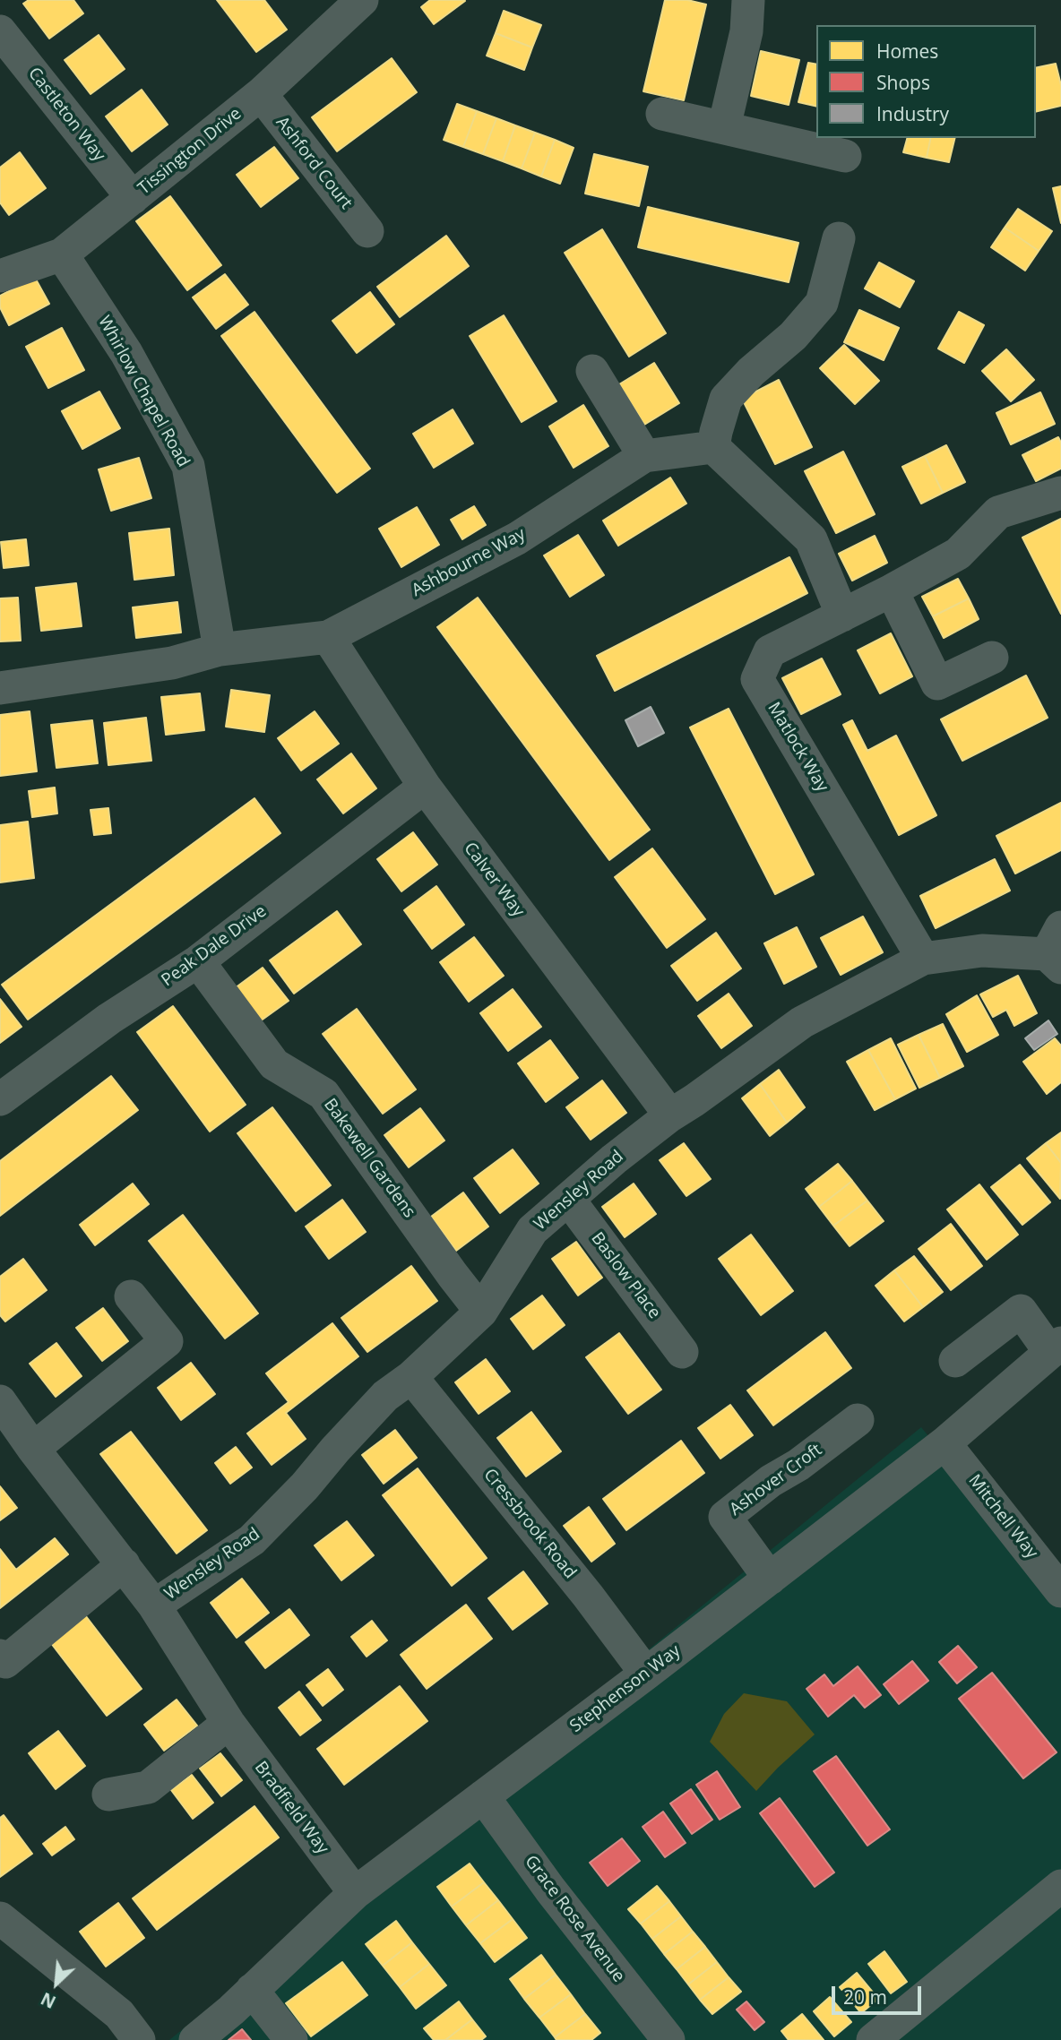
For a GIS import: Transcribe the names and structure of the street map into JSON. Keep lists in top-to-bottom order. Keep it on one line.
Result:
{"streets":{"street":["Castleton Way","Tissington Drive","Ashford Court","Whirlow Chapel Road","Ashbourne Way","Matlock Way","Calver Way","Peak Dale Drive","Bakewell Gardens","Wensley Road","Baslow Place","Ashover Croft","Mitchell Way","Cressbrook Road","Stephenson Way","Bradfield Way","Grace Rose Avenue"]},"crossings":[["Castleton Way","Tissington Drive"],["Tissington Drive","Ashford Court"],["Tissington Drive","Whirlow Chapel Road"],["Whirlow Chapel Road","Ashbourne Way"],["Ashbourne Way","Calver Way"],["Matlock Way","Wensley Road"],["Calver Way","Peak Dale Drive"],["Calver Way","Wensley Road"],["Peak Dale Drive","Bakewell Gardens"],["Bakewell Gardens","Wensley Road"],["Wensley Road","Baslow Place"],["Wensley Road","Cressbrook Road"],["Wensley Road","Bradfield Way"],["Ashover Croft","Stephenson Way"],["Mitchell Way","Stephenson Way"],["Cressbrook Road","Stephenson Way"],["Stephenson Way","Bradfield Way"],["Stephenson Way","Grace Rose Avenue"]],"legend":["Homes","Shops","Industry"],"scale_bar":"20 m","north":"bottom left"}
